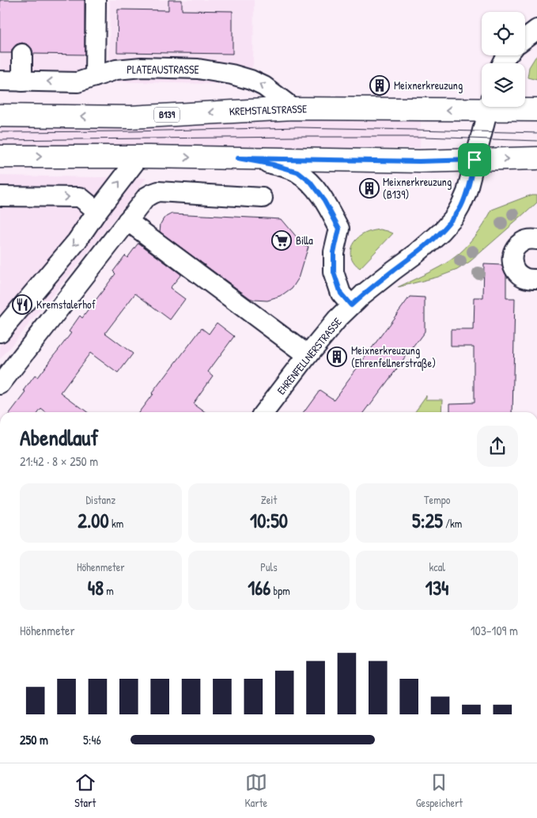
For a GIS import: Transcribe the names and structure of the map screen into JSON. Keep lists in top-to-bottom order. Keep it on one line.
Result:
{"streets":{"main road":["KREMSTALSTRASSE","B139"],"street":["PLATEAUSTRASSE","EHRENFELLNERSTRASSE"]},"crossings":[["PLATEAUSTRASSE","KREMSTALSTRASSE"]],"one_way":["PLATEAUSTRASSE"],"places":{"building":["Meixnerkreuzung","Meixnerkreuzung (B139)","Meixnerkreuzung (Ehrenfellnerstraße)"],"supermarket":["Billa"],"restaurant":["Kremstalerhof"]},"page":{"heading":["Abendlauf","21:42 · 8 × 250 m"],"stats":[["Distanz","2.00 km"],["Zeit","10:50"],["Tempo","5:25 /km"],["Höhenmeter","48 m"],["Puls","166 bpm"],["kcal","134"]],"chart":["Höhenmeter","103–109 m"],"list":[{"name":"250 m","note":"5:46"}],"tabs":["Start","Karte","Gespeichert"]}}
